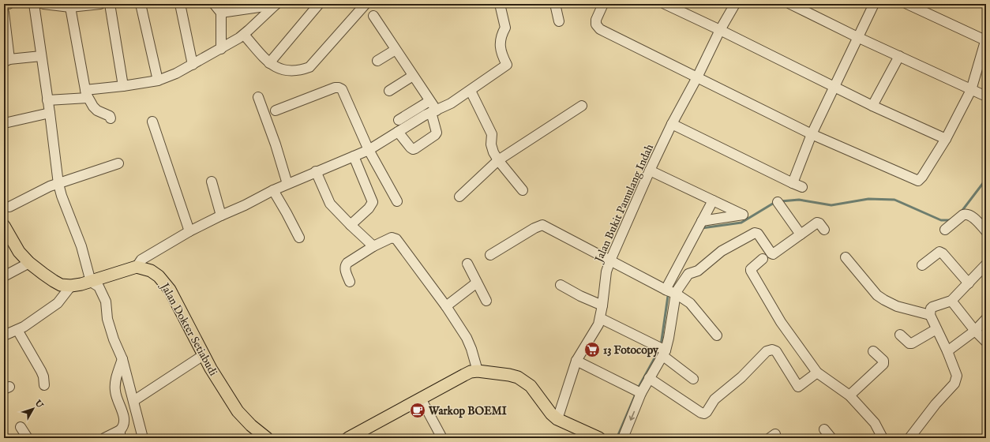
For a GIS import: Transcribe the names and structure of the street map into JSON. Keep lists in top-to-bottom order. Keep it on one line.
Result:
{"streets":{"main road":["Jalan Dokter Setiabudi"],"street":["Jalan Bukit Pamulang Indah"]},"places":{"supermarket":["13 Fotocopy"],"cafe":["Warkop BOEMI"]},"north":"top right"}
